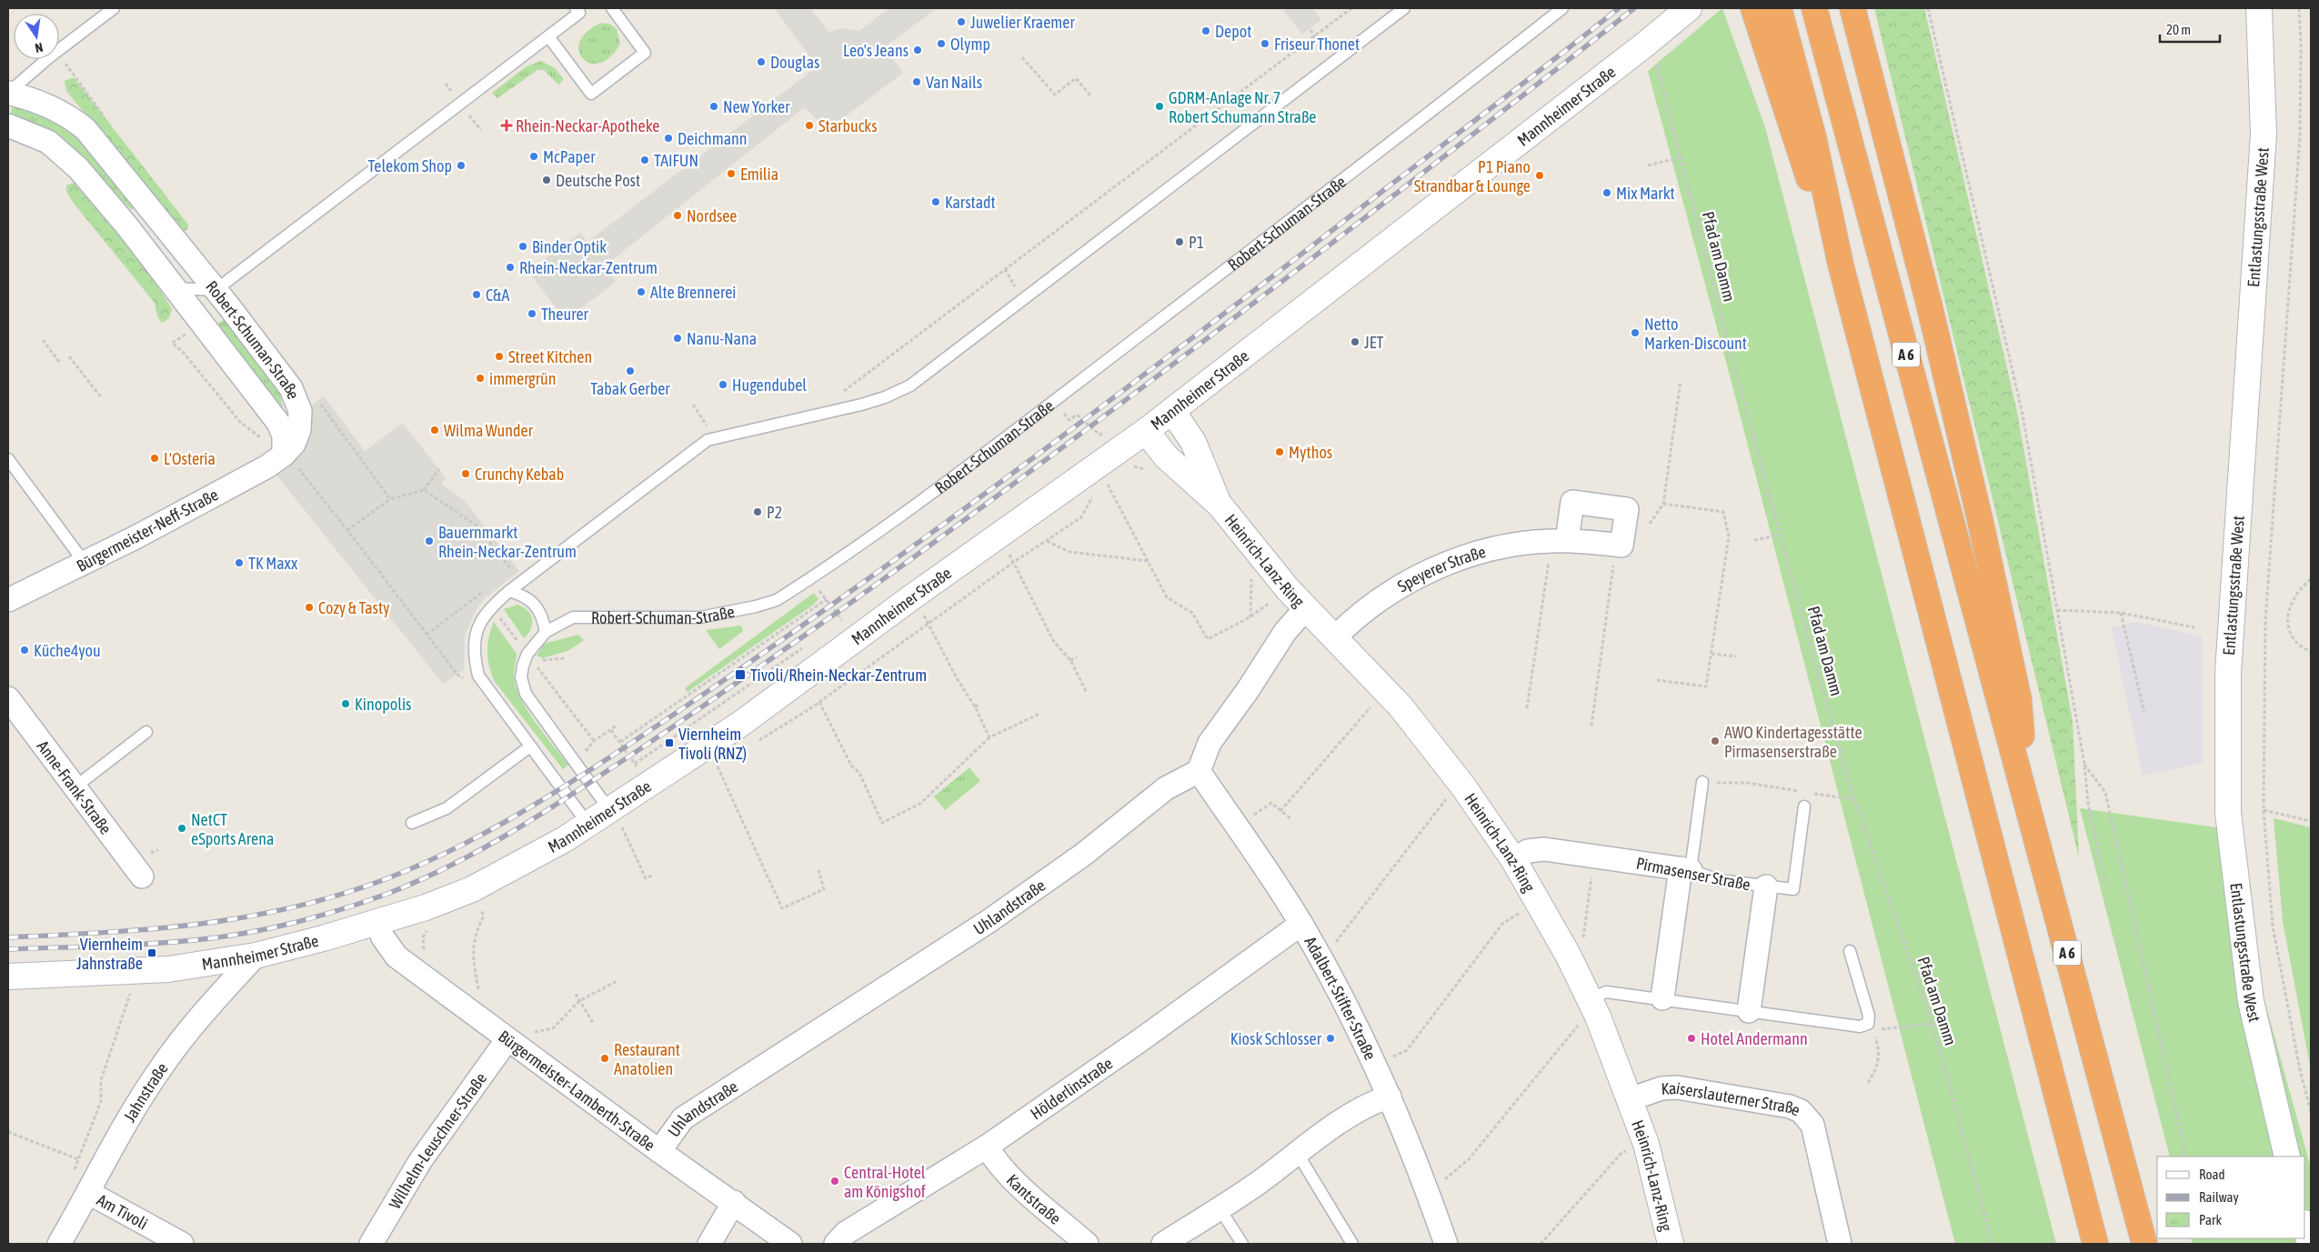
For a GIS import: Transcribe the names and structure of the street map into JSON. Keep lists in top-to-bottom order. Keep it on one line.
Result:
{"streets":{"highway":["A 6"],"main road":["Mannheimer Straße","Entlastungsstraße West","Heinrich-Lanz-Ring"],"street":["Robert-Schuman-Straße","Bürgermeister-Neff-Straße","Speyerer Straße","Anne-Frank-Straße","Pirmasenser Straße","Uhlandstraße","Adalbert-Stifter-Straße","Hölderlinstraße","Bürgermeister-Lamberth-Straße","Jahnstraße","Kaiserslauterner Straße","Wilhelm-Leuschner-Straße","Kantstraße","Am Tivoli"],"path":["Pfad am Damm"]},"crossings":[["Mannheimer Straße","Robert-Schuman-Straße"],["Mannheimer Straße","Heinrich-Lanz-Ring"],["Mannheimer Straße","Bürgermeister-Lamberth-Straße"],["Mannheimer Straße","Jahnstraße"],["Robert-Schuman-Straße","Bürgermeister-Neff-Straße"],["Heinrich-Lanz-Ring","Speyerer Straße"],["Heinrich-Lanz-Ring","Pirmasenser Straße"],["Heinrich-Lanz-Ring","Kaiserslauterner Straße"],["Uhlandstraße","Adalbert-Stifter-Straße"],["Uhlandstraße","Bürgermeister-Lamberth-Straße"],["Adalbert-Stifter-Straße","Hölderlinstraße"],["Hölderlinstraße","Kantstraße"],["Bürgermeister-Lamberth-Straße","Wilhelm-Leuschner-Straße"],["Jahnstraße","Am Tivoli"]],"places":{"other":["Juwelier Kraemer","Depot","Olymp","Friseur Thonet","Leo's Jeans","Douglas","Van Nails","New Yorker","GDRM-Anlage Nr. 7 Robert Schumann Straße","Starbucks","Deichmann","McPaper","TAIFUN","Telekom Shop","Emilia","P1 Piano Strandbar & Lounge","Deutsche Post","Mix Markt","Karstadt","Nordsee","P1","Binder Optik","Rhein-Neckar-Zentrum","Alte Brennerei","C&A","Theurer","Netto Marken-Discount","Nanu-Nana","JET","Street Kitchen","Tabak Gerber","immergrün","Hugendubel","Wilma Wunder","Mythos","L'Osteria","Crunchy Kebab","P2","Bauernmarkt Rhein-Neckar-Zentrum","TK Maxx","Cozy & Tasty","Küche4you","Kinopolis","AWO Kindertagesstätte Pirmasenserstraße","NetCT eSports Arena","Kiosk Schlosser","Hotel Andermann","Restaurant Anatolien","Central-Hotel am Königshof"],"health":["Rhein-Neckar-Apotheke"],"transit":["Tivoli/Rhein-Neckar-Zentrum","Viernheim Tivoli (RNZ)","Viernheim Jahnstraße"]},"legend":["Road","Railway","Park"],"scale_bar":"20 m","north":"bottom"}
